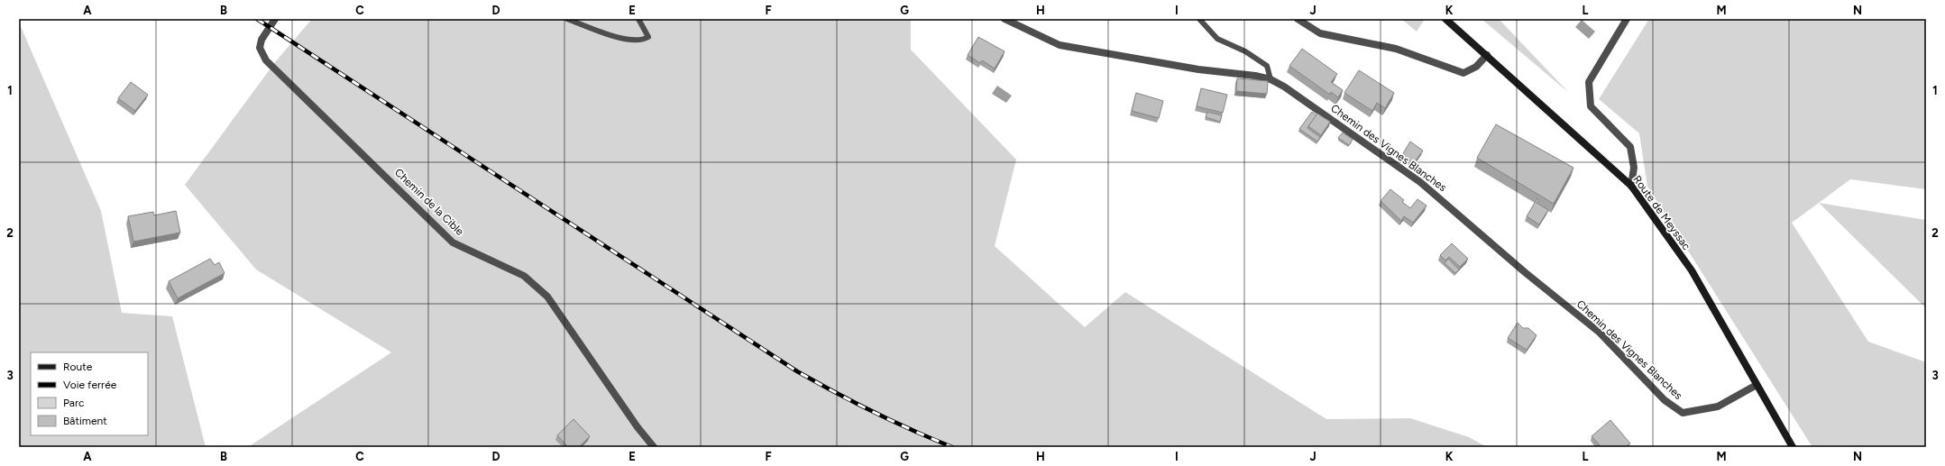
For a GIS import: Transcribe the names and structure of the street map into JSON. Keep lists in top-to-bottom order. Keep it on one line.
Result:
{"streets":{"main road":["Route de Meyssac"],"street":["Chemin des Vignes Blanches","Chemin de la Cible"]},"crossings":[["Chemin des Vignes Blanches","Route de Meyssac"]],"legend":["Route","Voie ferrée","Parc","Bâtiment"],"grid":{"columns":["A","B","C","D","E","F","G","H","I","J","K","L","M","N"],"rows":["1","2","3"]}}
